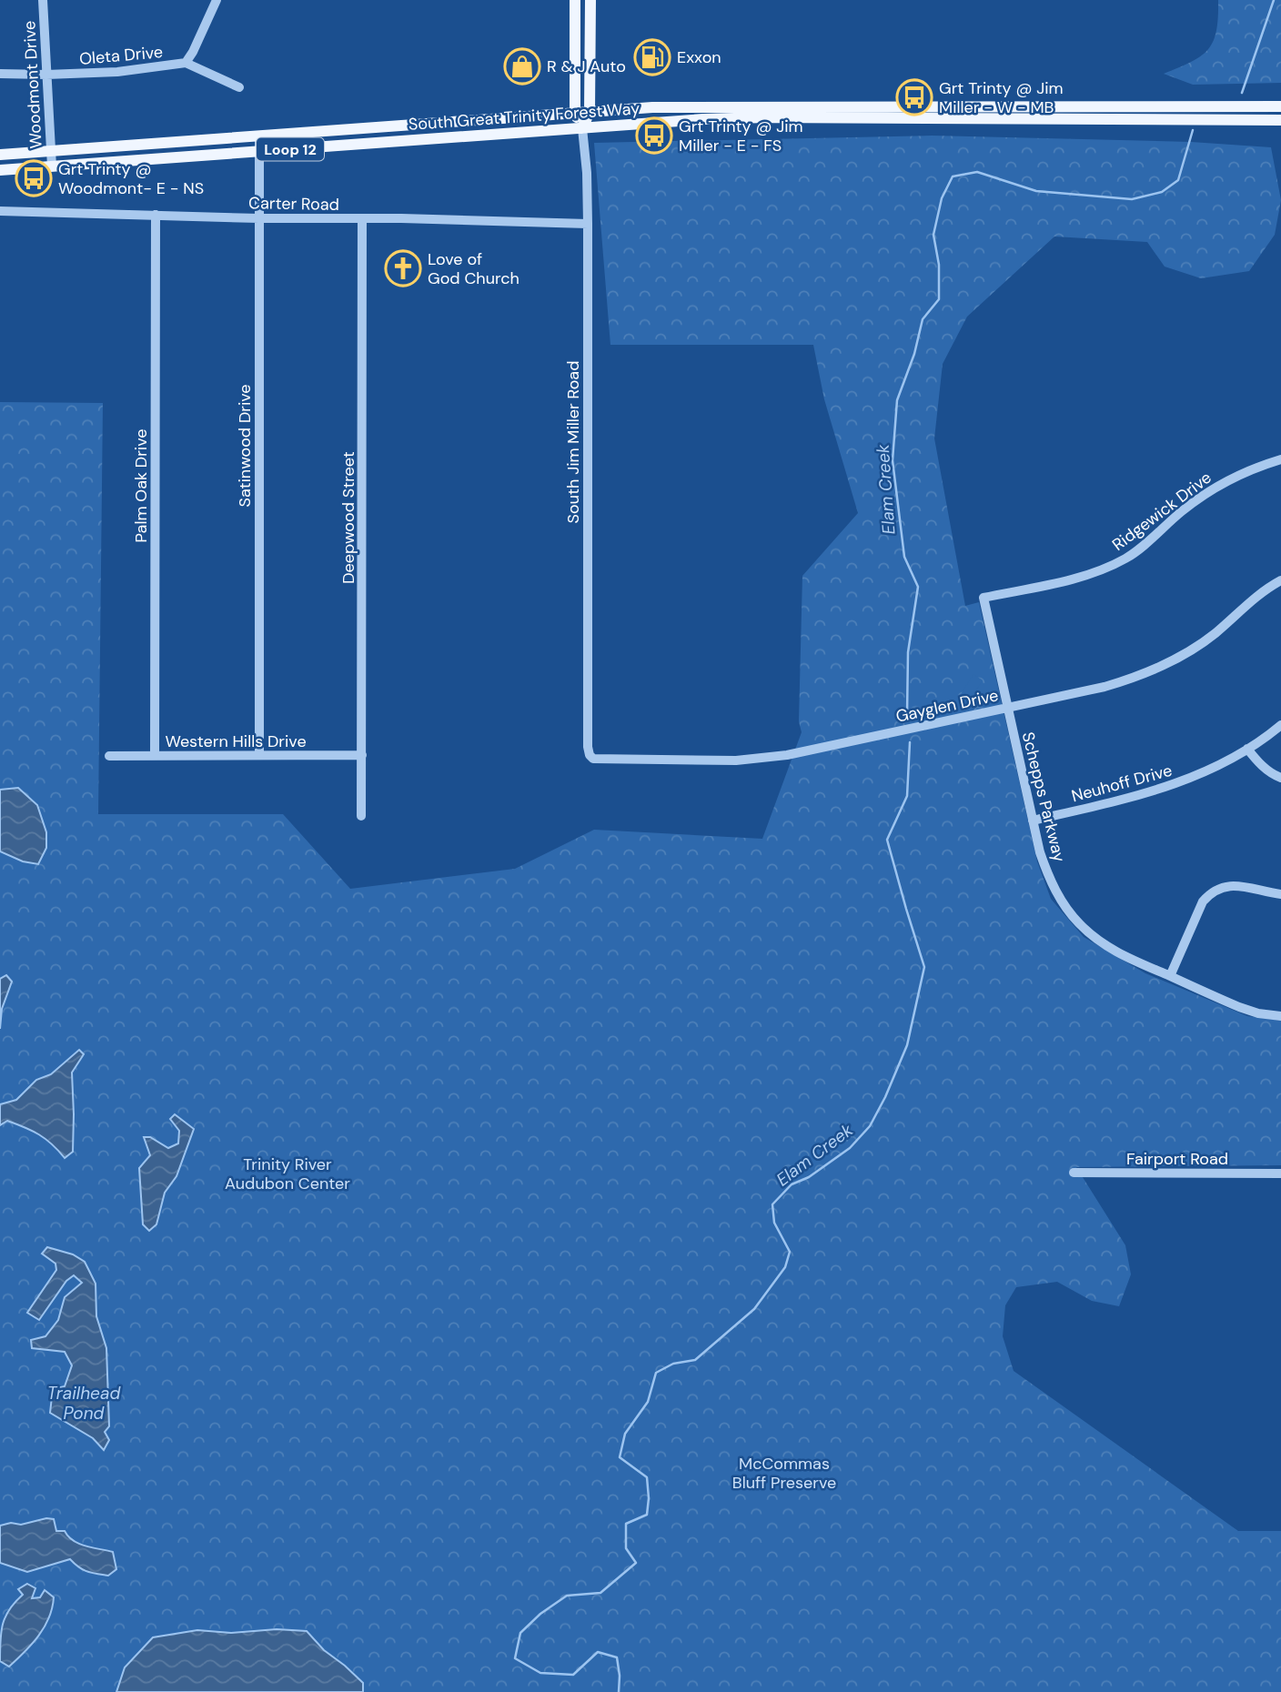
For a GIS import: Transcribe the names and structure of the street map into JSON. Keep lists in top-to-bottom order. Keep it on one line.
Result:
{"streets":{"main road":["South Great Trinity Forest Way","Loop 12"],"street":["Oleta Drive","Woodmont Drive","Carter Road","South Jim Miller Road","Satinwood Drive","Palm Oak Drive","Ridgewick Drive","Deepwood Street","Gayglen Drive","Western Hills Drive","Neuhoff Drive","Schepps Parkway","Fairport Road"]},"crossings":[["Oleta Drive","Woodmont Drive"],["Woodmont Drive","South Great Trinity Forest Way"],["South Great Trinity Forest Way","South Jim Miller Road"],["South Great Trinity Forest Way","Satinwood Drive"],["Carter Road","South Jim Miller Road"],["Carter Road","Satinwood Drive"],["Carter Road","Palm Oak Drive"],["Carter Road","Deepwood Street"],["South Jim Miller Road","Gayglen Drive"],["Satinwood Drive","Western Hills Drive"],["Palm Oak Drive","Western Hills Drive"],["Ridgewick Drive","Schepps Parkway"],["Deepwood Street","Western Hills Drive"],["Gayglen Drive","Schepps Parkway"],["Neuhoff Drive","Schepps Parkway"]],"water":["Elam Creek","Trailhead Pond"],"parks":["Trinity River Audubon Center","McCommas Bluff Preserve"],"places":{"fuel station":["Exxon"],"shop":["R & J Auto"],"bus stop":["Grt Trinty @ Jim Miller - W - MB","Grt Trinty @ Jim Miller - E - FS","Grt Trinty @ Woodmont- E - NS"],"church":["Love of God Church"]}}
